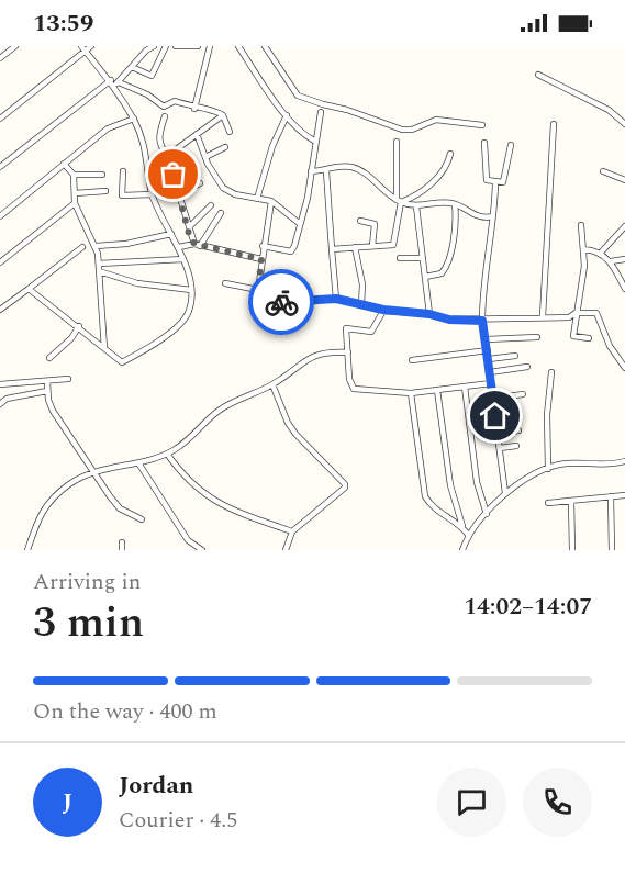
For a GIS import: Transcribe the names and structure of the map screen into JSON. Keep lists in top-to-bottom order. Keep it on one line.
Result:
{"page":{"status":"13:59","heading":["3 min","Arriving in","14:02–14:07"],"panel":["Jordan","Courier · 4.5"],"bar":"On the way · 400 m","round":"J"}}
